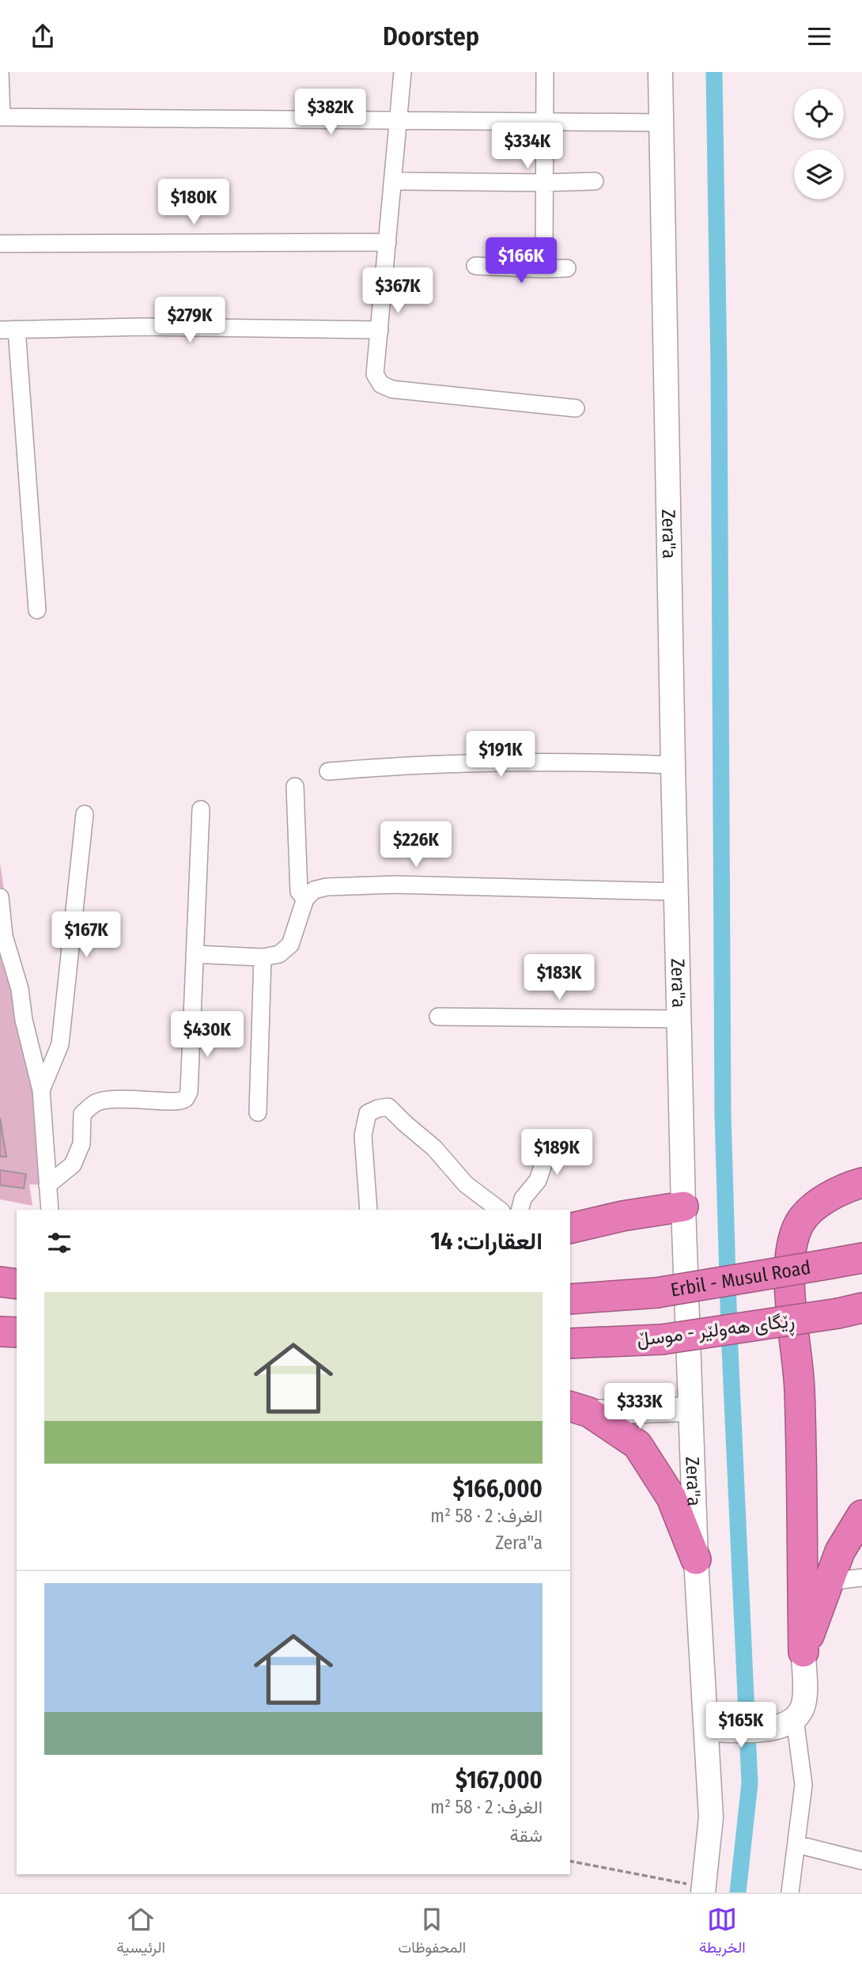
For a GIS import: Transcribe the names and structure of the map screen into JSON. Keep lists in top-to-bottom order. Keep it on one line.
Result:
{"streets":{"highway":["Erbil - Musul Road","ڕێگای هەولێر - موسڵ"],"street":["Zera\"a"]},"page":{"header":"Doorstep","price":["$382K","$334K","$180K","$166K","$367K","$279K","$191K","$226K","$167K","$183K","$430K","$189K","$333K","$165K"],"heading":"العقارات: 14","list":[{"name":"$166,000","note":"الغرف: 2 · 58 m² · Zera\"a"},{"name":"$167,000","note":"الغرف: 2 · 58 m² · شقة"}],"tabs":["الخريطة","المحفوظات","الرئيسية"]}}
